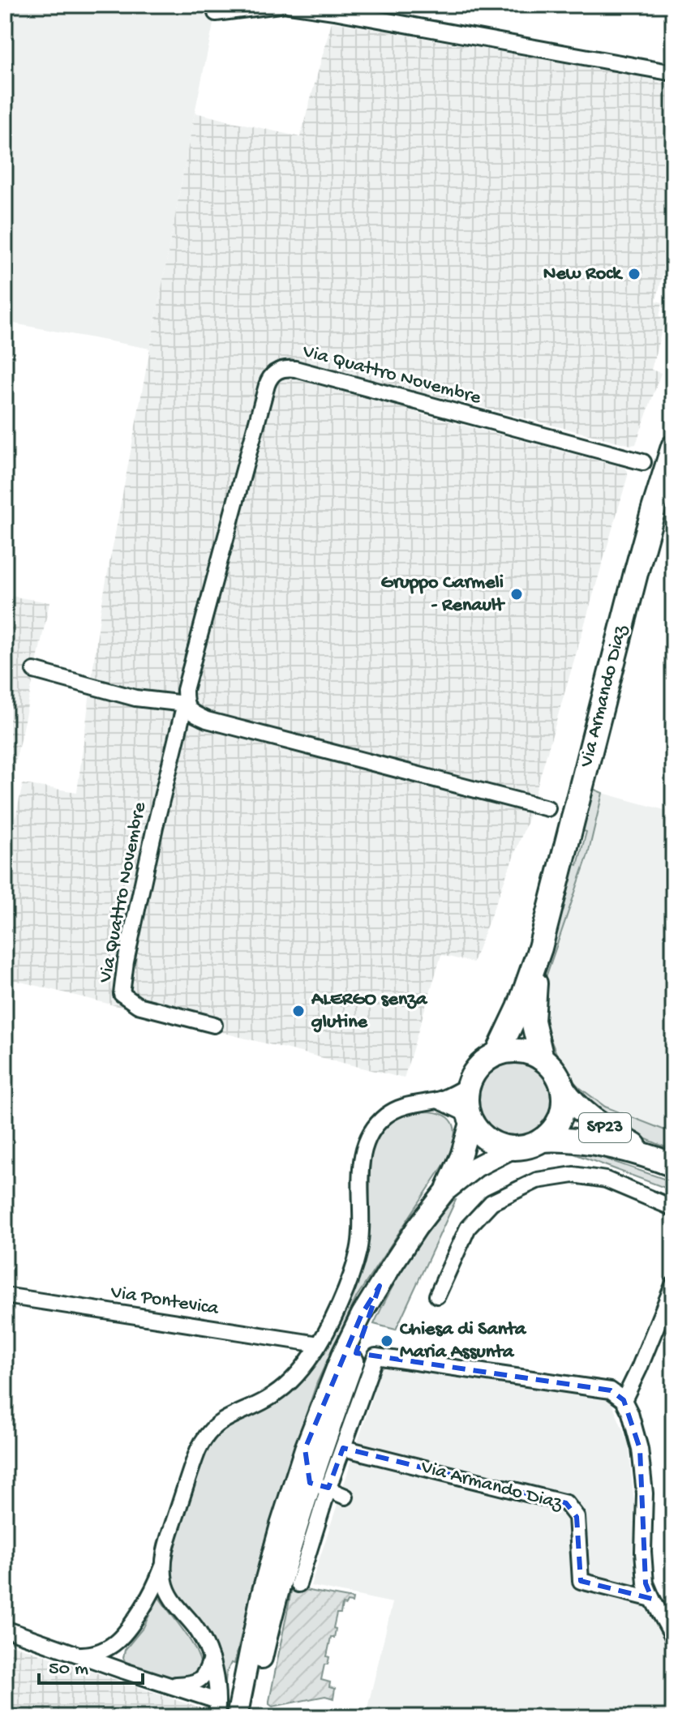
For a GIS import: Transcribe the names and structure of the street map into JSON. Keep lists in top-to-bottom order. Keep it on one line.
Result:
{"streets":{"main road":["Via Armando Diaz","SP23"],"street":["Via Quattro Novembre","Via Pontevica"]},"crossings":[["Via Armando Diaz","SP23"]],"places":["New Rock","Gruppo Carmeli - Renault","ALERGO senza glutine","Chiesa di Santa Maria Assunta"],"scale_bar":"50 m"}
